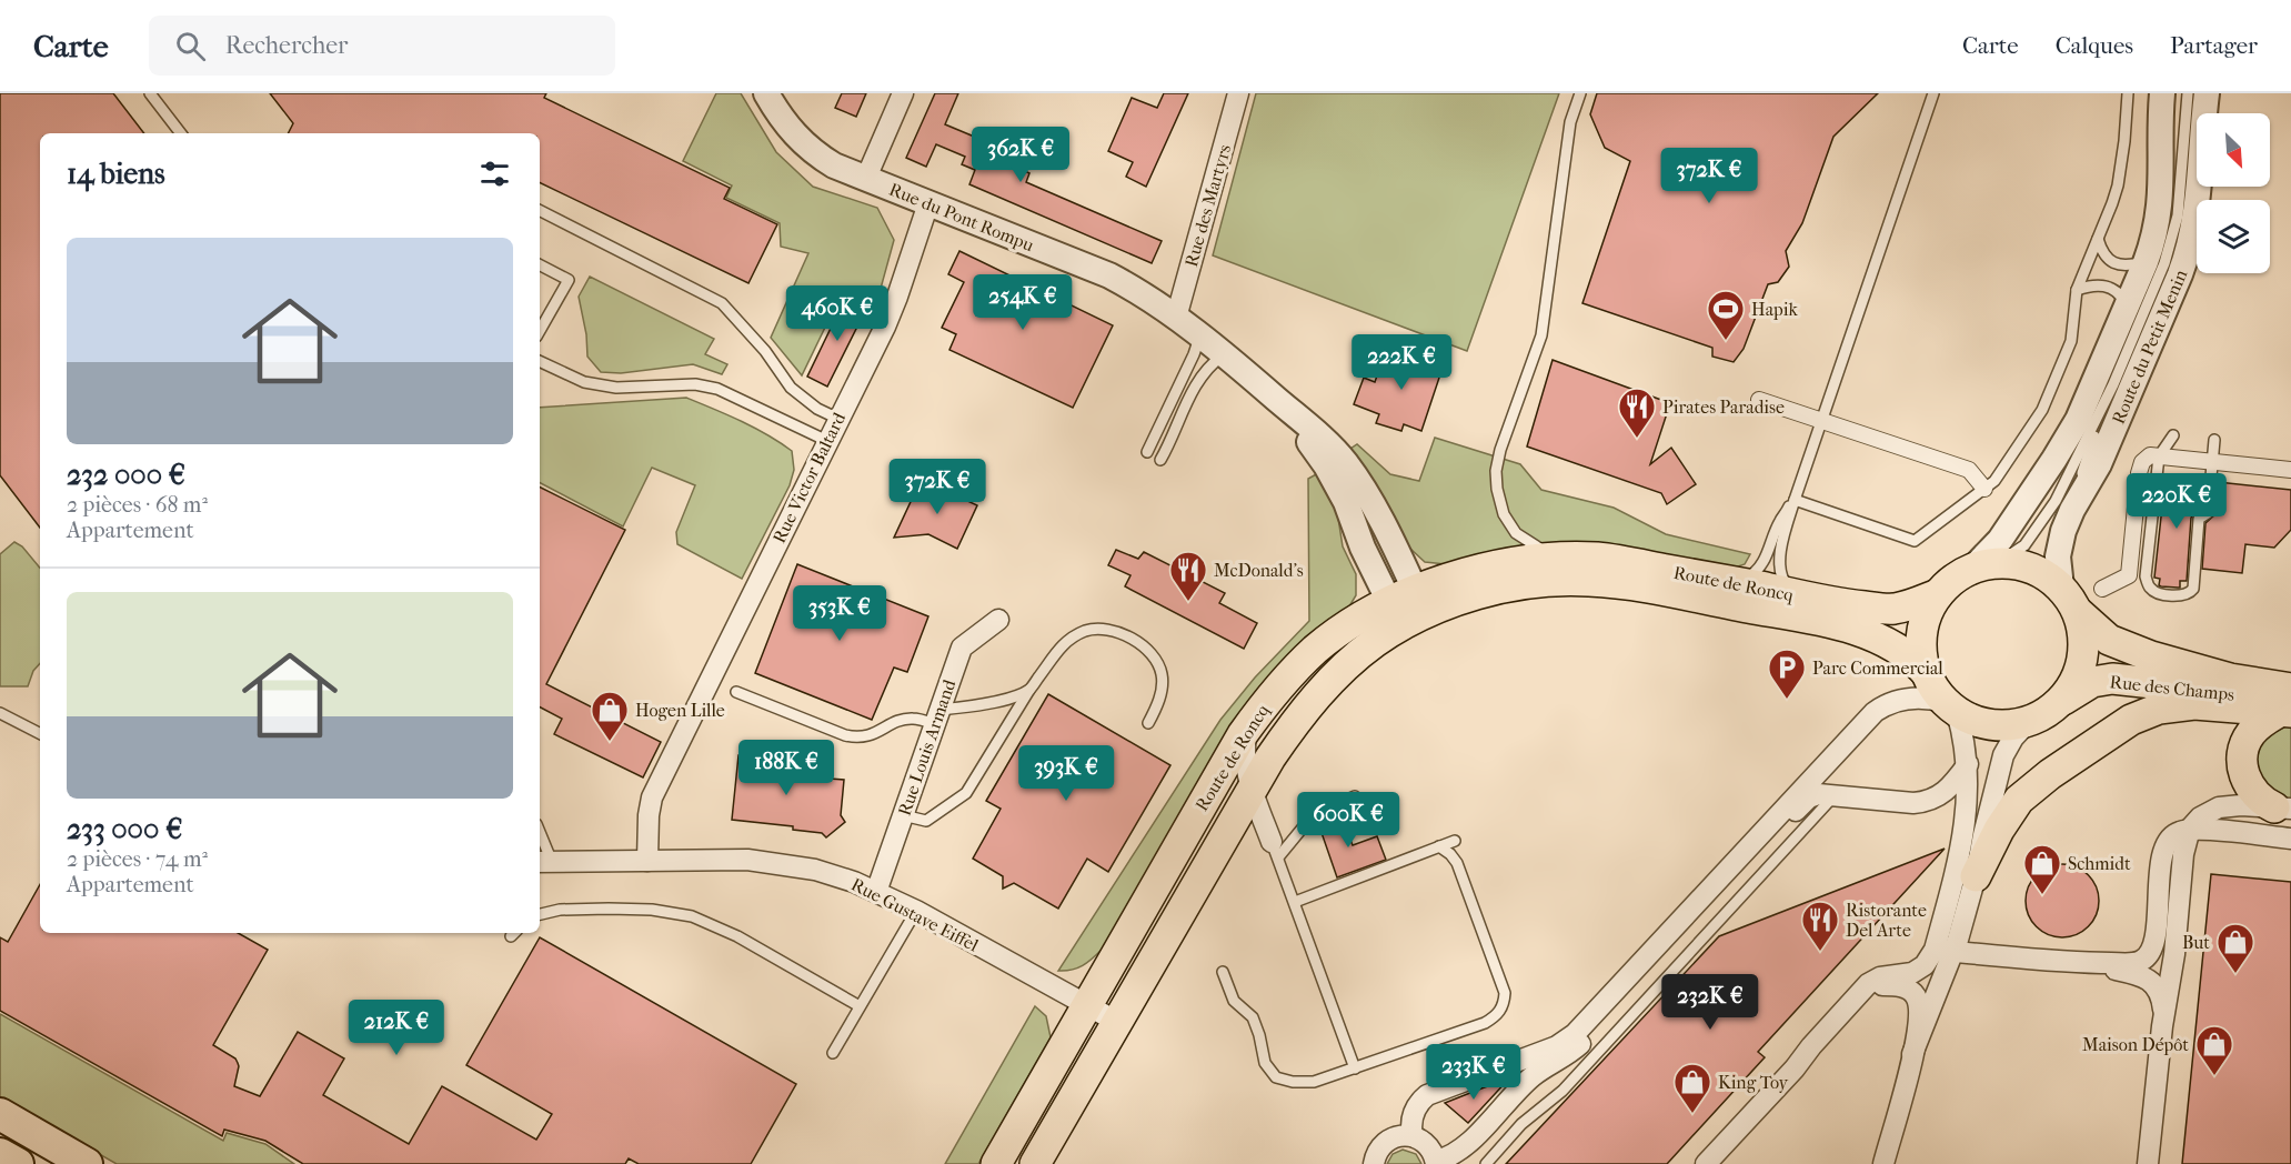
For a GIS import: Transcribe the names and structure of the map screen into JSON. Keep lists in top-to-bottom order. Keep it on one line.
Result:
{"streets":{"main road":["Route de Roncq","Rue des Champs"],"street":["Rue des Martyrs","Rue du Pont Rompu","Route du Petit Menin","Rue Victor Baltard","Rue Louis Armand","Rue Gustave Eiffel"]},"crossings":[["Rue des Martyrs","Rue du Pont Rompu"],["Rue du Pont Rompu","Rue Victor Baltard"],["Rue du Pont Rompu","Route de Roncq"],["Route du Petit Menin","Route de Roncq"],["Route du Petit Menin","Rue des Champs"],["Rue Victor Baltard","Rue Gustave Eiffel"],["Route de Roncq","Rue des Champs"],["Route de Roncq","Rue Gustave Eiffel"],["Rue Louis Armand","Rue Gustave Eiffel"]],"places":{"sports":["Hapik"],"restaurant":["Pirates Paradise","McDonald's","Ristorante Del Arte"],"parking":["Parc Commercial"],"shop":["Hogen Lille","Schmidt","But","Maison Dépôt","King Toy"]},"north":"bottom right","page":{"header":"Carte","search":"Rechercher","nav":["Carte","Calques","Partager"],"price":["362K €","372K €","254K €","460K €","222K €","372K €","220K €","353K €","188K €","393K €","600K €","232K €","212K €","233K €"],"heading":"14 biens","list":[{"name":"232 000 €","note":"2 pièces · 68 m² · Appartement"},{"name":"233 000 €","note":"2 pièces · 74 m² · Appartement"}]}}
